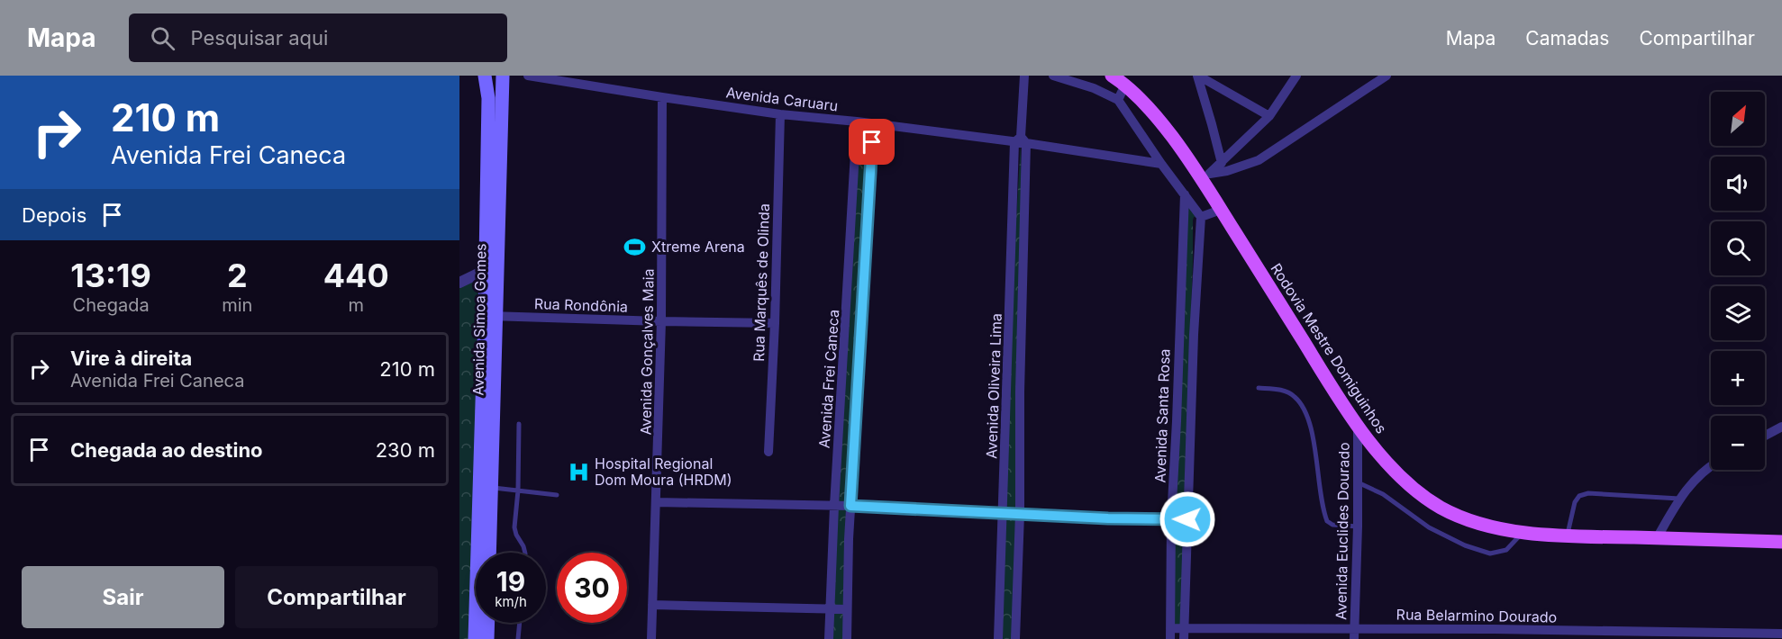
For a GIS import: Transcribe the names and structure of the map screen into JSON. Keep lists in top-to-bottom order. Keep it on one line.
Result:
{"streets":{"main road":["Avenida Simoa Gomes","Rodovia Mestre Domiguinhos"],"street":["Avenida Caruaru","Rua Marquês de Olinda","Rua Rondônia","Avenida Gonçalves Maia","Avenida Frei Caneca","Avenida Oliveira Lima","Avenida Santa Rosa","Avenida Euclides Dourado","Rua Belarmino Dourado"]},"crossings":[["Avenida Caruaru","Rua Marquês de Olinda"],["Avenida Caruaru","Avenida Gonçalves Maia"],["Avenida Caruaru","Avenida Frei Caneca"],["Avenida Caruaru","Avenida Oliveira Lima"],["Rua Marquês de Olinda","Rua Rondônia"],["Rua Rondônia","Avenida Simoa Gomes"],["Rua Rondônia","Avenida Gonçalves Maia"],["Rodovia Mestre Domiguinhos","Avenida Euclides Dourado"],["Avenida Santa Rosa","Rua Belarmino Dourado"],["Avenida Euclides Dourado","Rua Belarmino Dourado"]],"places":{"sports":["Xtreme Arena"],"hospital":["Hospital Regional Dom Moura (HRDM)"]},"north":"top right","page":{"header":"Mapa","search":"Pesquisar aqui","nav":["Mapa","Camadas","Compartilhar"],"turn":["210 m","Avenida Frei Caneca"],"map_buttons":["+","−"],"then":"Depois","eta":["13:19","Chegada","2","min","440","m"],"list":[{"name":"Vire à direita","note":"Avenida Frei Caneca","value":"210 m"},{"name":"Chegada ao destino","value":"230 m"}],"speed":"19 km/h","limit":"30","buttons":["Sair","Compartilhar"]}}
